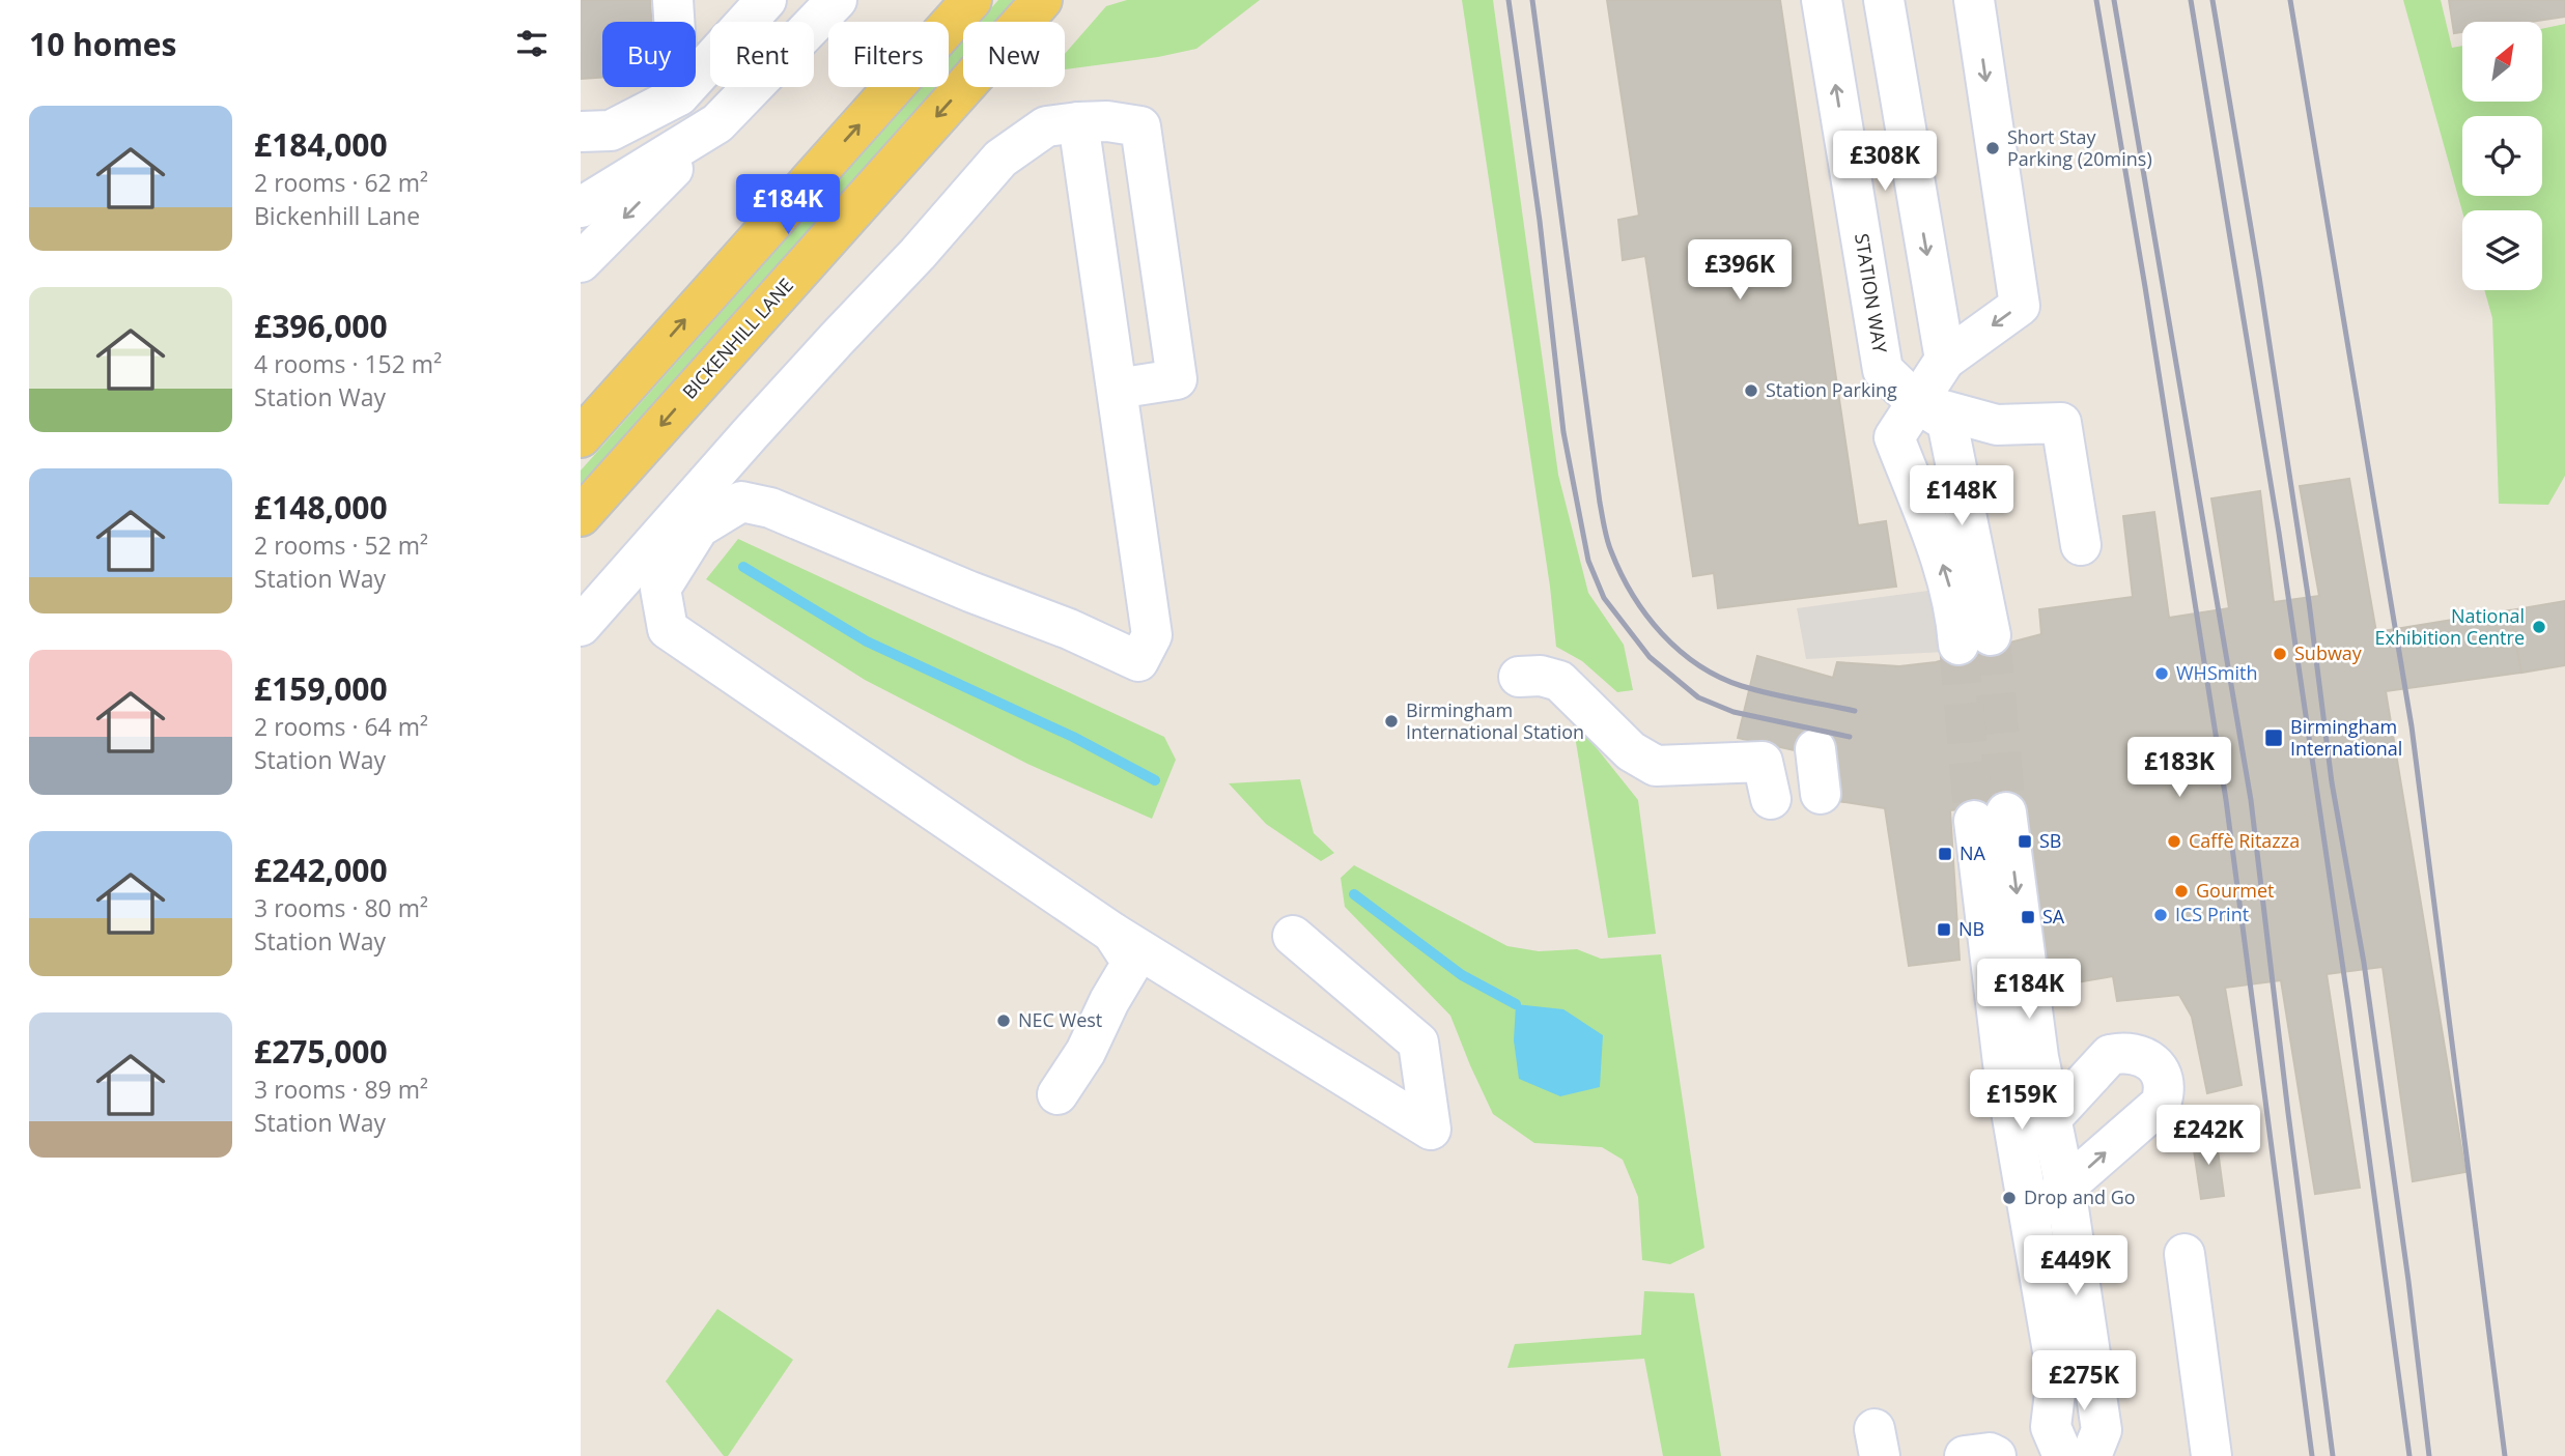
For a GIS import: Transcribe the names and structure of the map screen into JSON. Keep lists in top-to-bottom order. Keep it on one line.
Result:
{"streets":{"main road":["BICKENHILL LANE"],"street":["STATION WAY"]},"places":{"other":["Short Stay Parking (20mins)","Station Parking","National Exhibition Centre","Subway","WHSmith","Birmingham International Station","Caffè Ritazza","Gourmet","ICS Print","NEC West","Drop and Go"],"transit":["Birmingham International","SB","NA","SA","NB"]},"north":"top right","page":{"heading":"10 homes","chip":["Buy","Rent","Filters","New"],"list":[{"name":"£184,000","note":"2 rooms · 62 m² · Bickenhill Lane"},{"name":"£396,000","note":"4 rooms · 152 m² · Station Way"},{"name":"£148,000","note":"2 rooms · 52 m² · Station Way"},{"name":"£159,000","note":"2 rooms · 64 m² · Station Way"},{"name":"£242,000","note":"3 rooms · 80 m² · Station Way"},{"name":"£275,000","note":"3 rooms · 89 m² · Station Way"}],"price":["£308K","£184K","£396K","£148K","£183K","£184K","£159K","£242K","£449K","£275K"]}}
